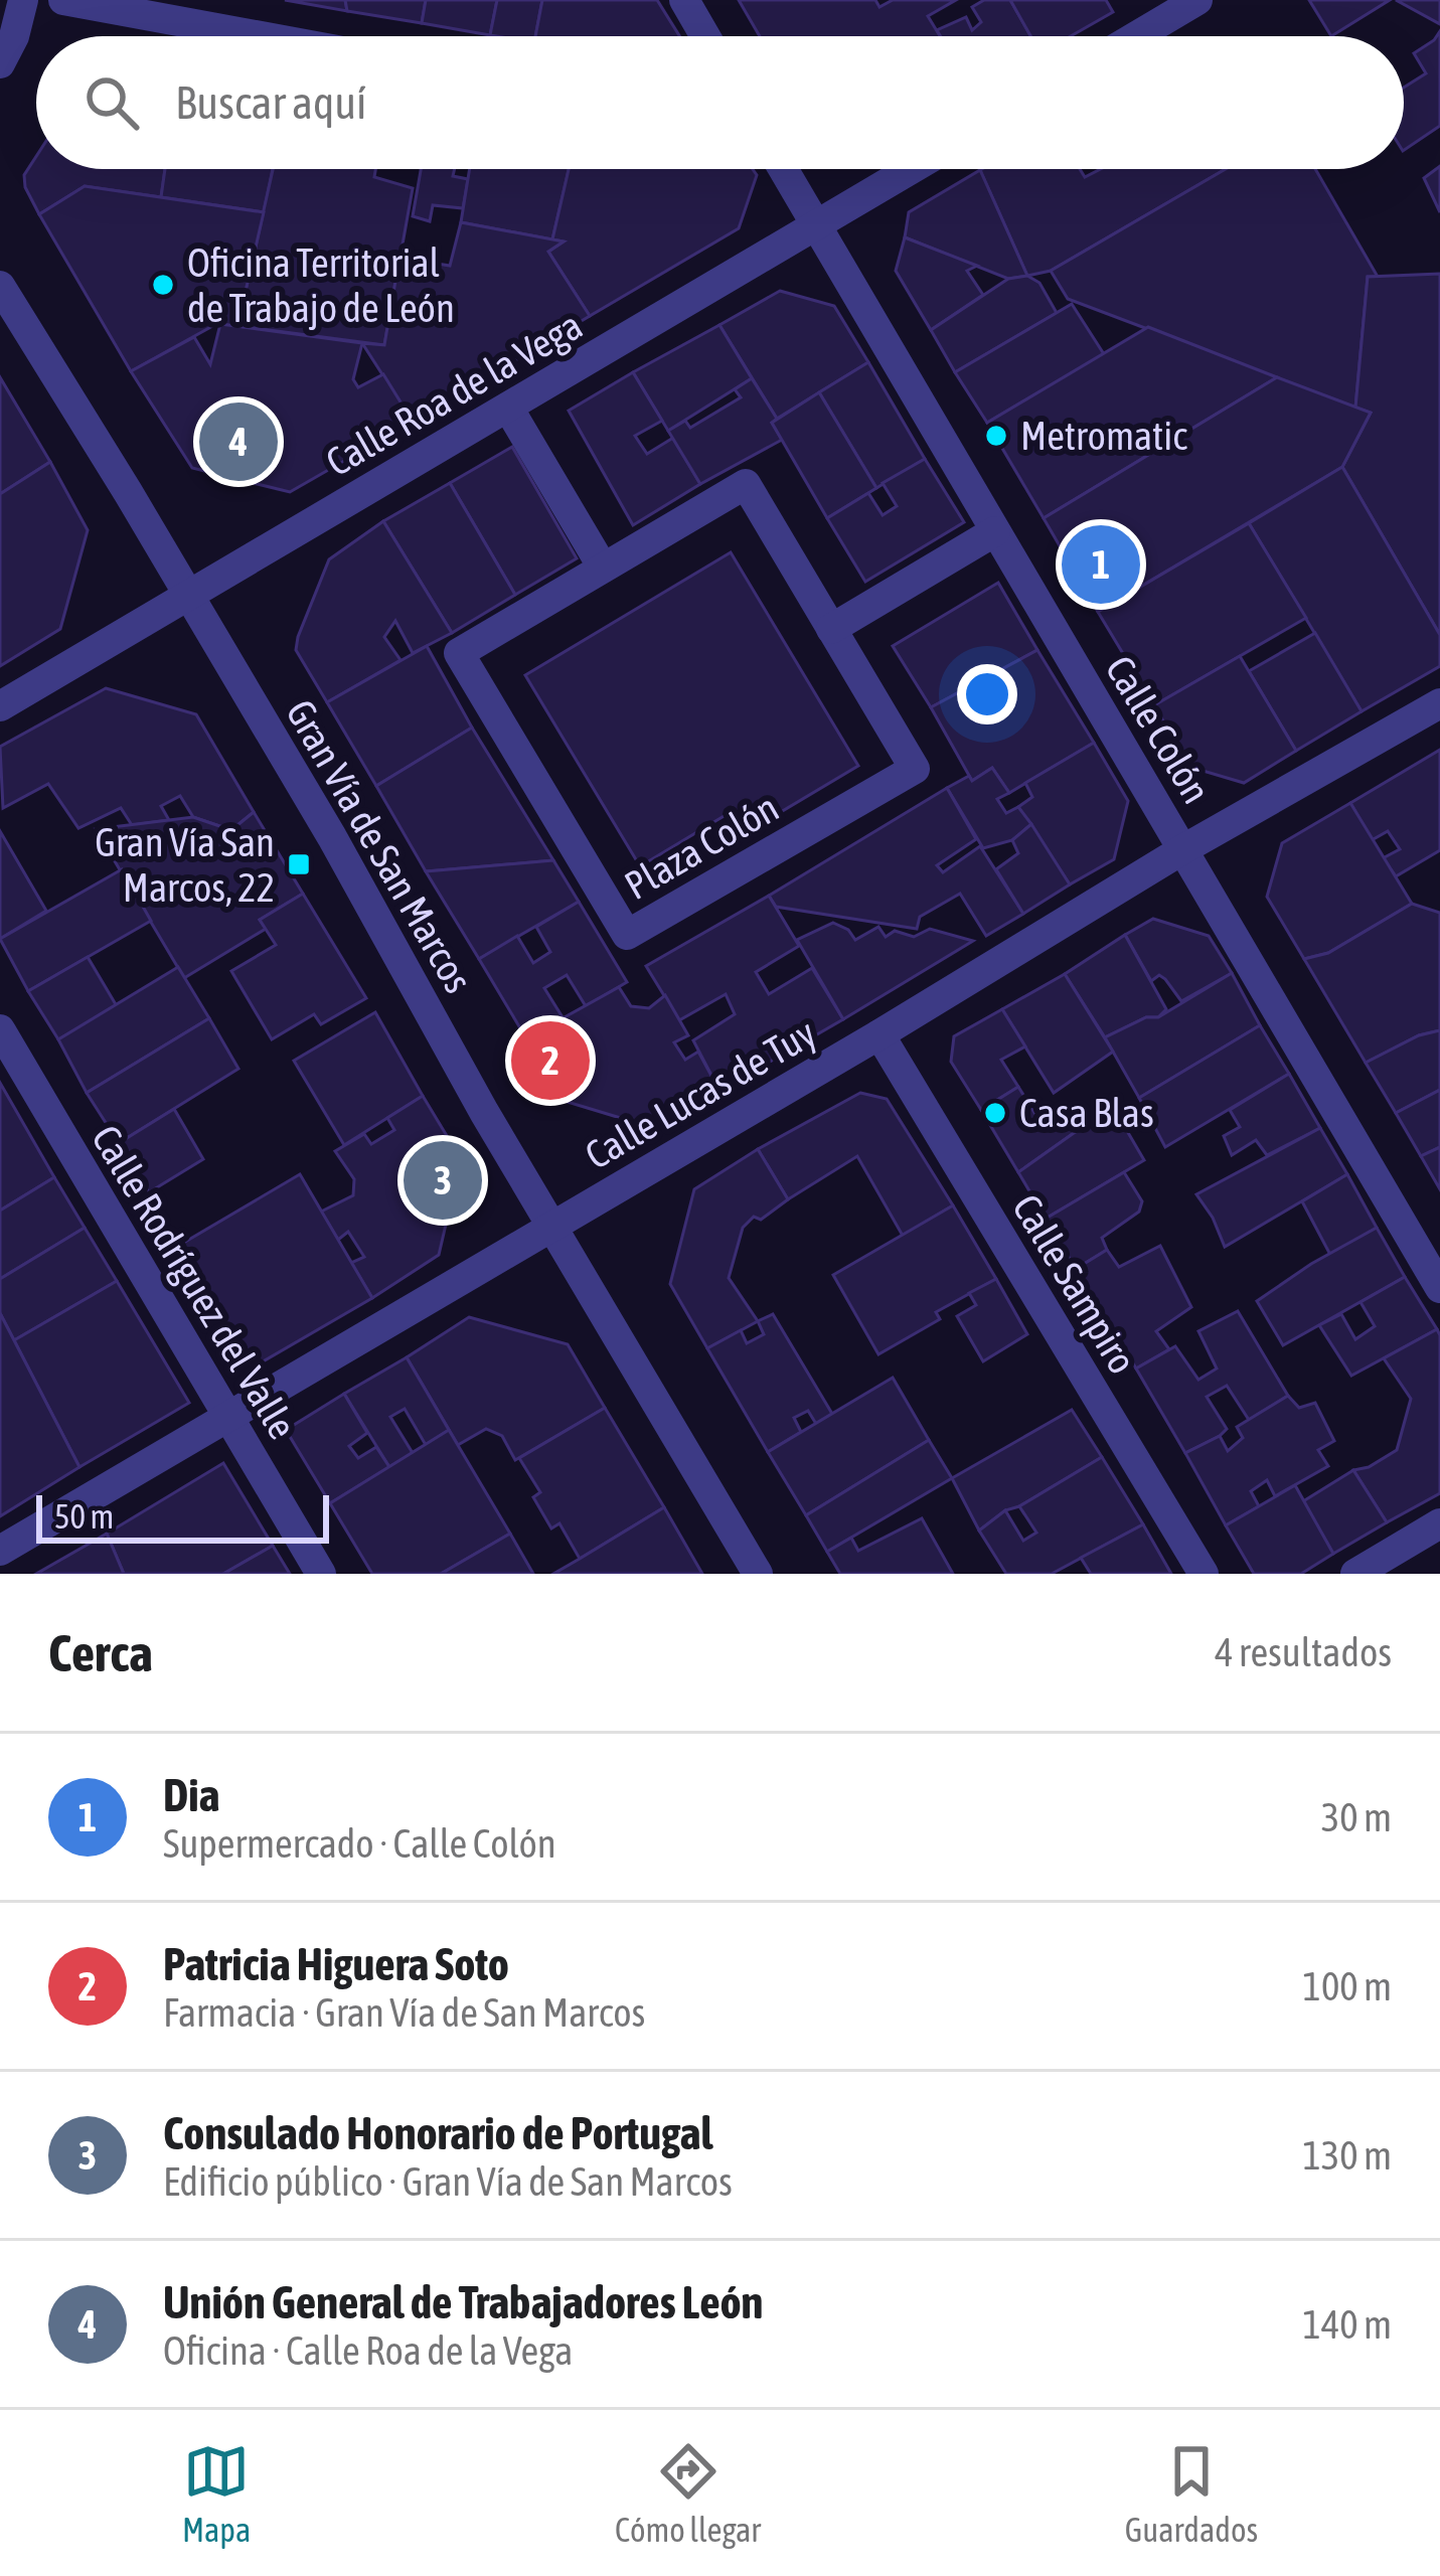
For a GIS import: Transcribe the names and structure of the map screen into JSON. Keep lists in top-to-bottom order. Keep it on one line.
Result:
{"streets":{"street":["Calle Roa de la Vega","Calle Colón","Gran Vía de San Marcos","Plaza Colón","Calle Lucas de Tuy","Calle Rodríguez del Valle","Calle Sampiro"]},"crossings":[["Calle Roa de la Vega","Calle Colón"],["Calle Roa de la Vega","Gran Vía de San Marcos"],["Calle Colón","Calle Lucas de Tuy"],["Gran Vía de San Marcos","Calle Lucas de Tuy"],["Calle Lucas de Tuy","Calle Rodríguez del Valle"],["Calle Lucas de Tuy","Calle Sampiro"]],"places":{"other":["Oficina Territorial de Trabajo de León","Metromatic","Casa Blas"],"transit":["Gran Vía San Marcos, 22"]},"scale_bar":"50 m","page":{"search":"Buscar aquí","pins":["4","1","2","3"],"scale":"50 m","heading":["Cerca","4 resultados"],"list":[{"mark":"1","name":"Dia","note":"Supermercado · Calle Colón","value":"30 m"},{"mark":"2","name":"Patricia Higuera Soto","note":"Farmacia · Gran Vía de San Marcos","value":"100 m"},{"mark":"3","name":"Consulado Honorario de Portugal","note":"Edificio público · Gran Vía de San Marcos","value":"130 m"},{"mark":"4","name":"Unión General de Trabajadores León","note":"Oficina · Calle Roa de la Vega","value":"140 m"}],"nav":["Mapa","Cómo llegar","Guardados"]}}
